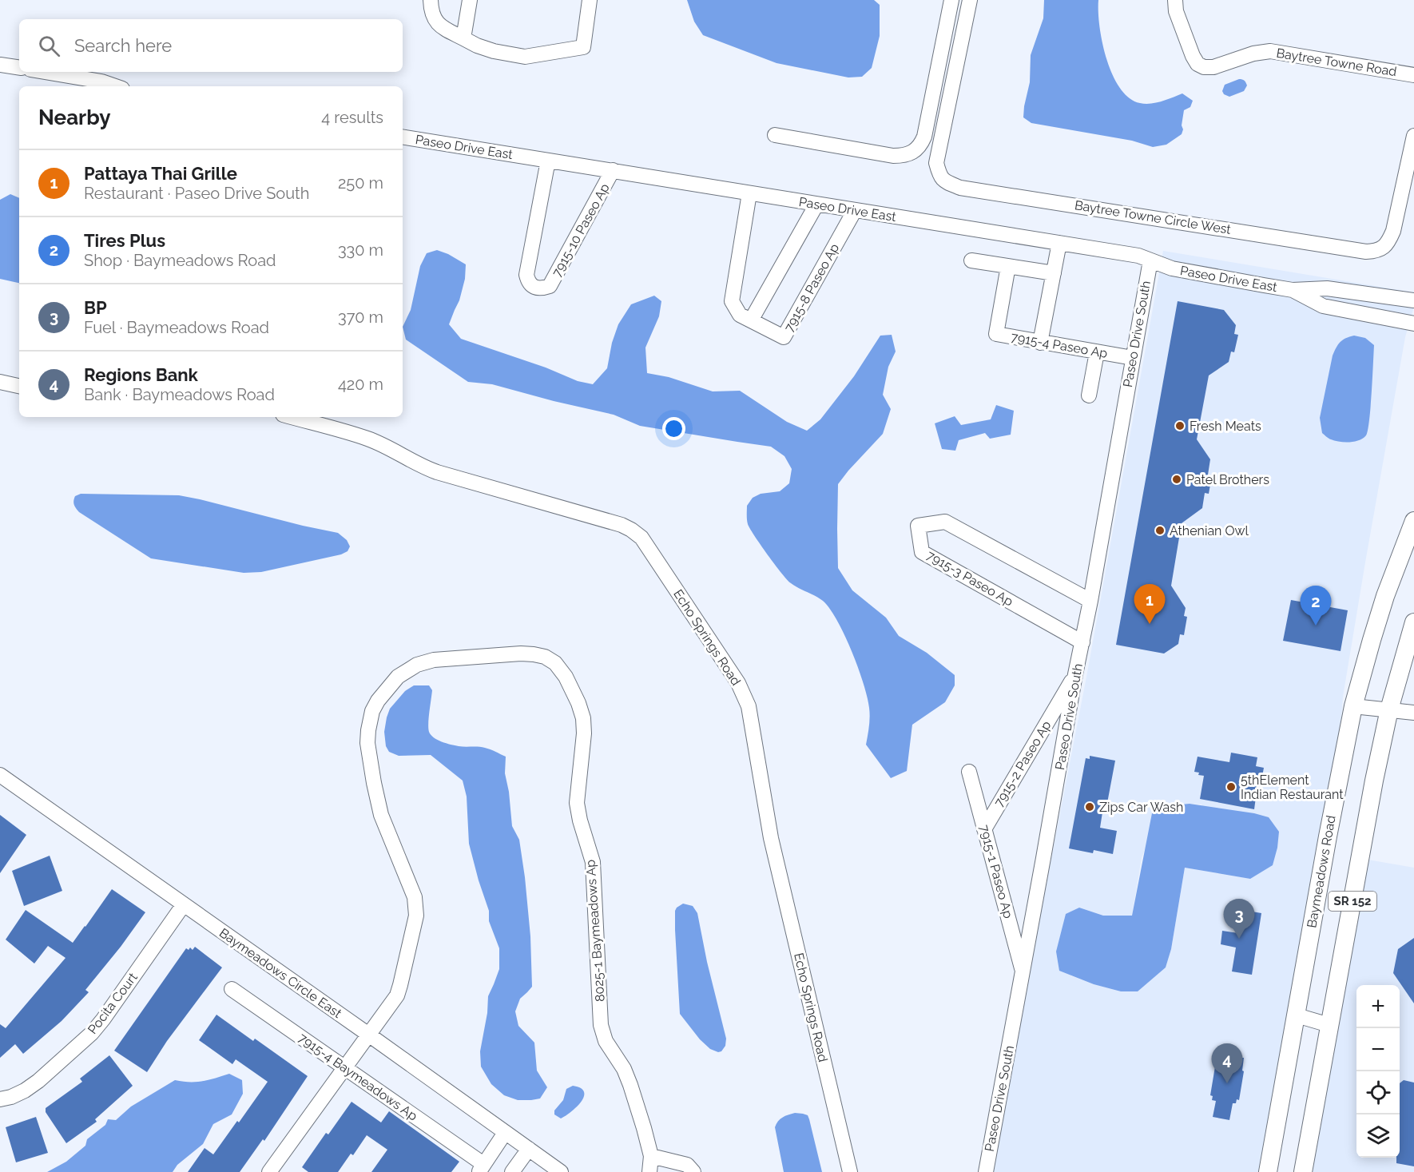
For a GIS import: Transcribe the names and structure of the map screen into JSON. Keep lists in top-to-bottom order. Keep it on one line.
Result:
{"streets":{"main road":["Baymeadows Road","SR 152"],"street":["Baytree Towne Road","Paseo Drive East","Baytree Towne Circle West","7915-10 Paseo Ap","7915-8 Paseo Ap","Paseo Drive South","7915-4 Paseo Ap","7915-3 Paseo Ap","Echo Springs Road","7915-2 Paseo Ap","7915-1 Paseo Ap","8025-1 Baymeadows Ap","Baymeadows Circle East","Pocita Court","7915-4 Baymeadows Ap"]},"crossings":[["Paseo Drive East","7915-10 Paseo Ap"],["Paseo Drive East","7915-8 Paseo Ap"],["Paseo Drive East","Paseo Drive South"],["Paseo Drive South","7915-4 Paseo Ap"],["Paseo Drive South","7915-3 Paseo Ap"],["Paseo Drive South","7915-2 Paseo Ap"],["Paseo Drive South","7915-1 Paseo Ap"],["7915-2 Paseo Ap","7915-1 Paseo Ap"],["8025-1 Baymeadows Ap","Baymeadows Circle East"],["8025-1 Baymeadows Ap","7915-4 Baymeadows Ap"],["Baymeadows Circle East","Pocita Court"]],"places":["Fresh Meats","Patel Brothers","Athenian Owl","5thElement Indian Restaurant","Zips Car Wash"],"page":{"search":"Search here","heading":["Nearby","4 results"],"list":[{"mark":"1","name":"Pattaya Thai Grille","note":"Restaurant · Paseo Drive South","value":"250 m"},{"mark":"2","name":"Tires Plus","note":"Shop · Baymeadows Road","value":"330 m"},{"mark":"3","name":"BP","note":"Fuel · Baymeadows Road","value":"370 m"},{"mark":"4","name":"Regions Bank","note":"Bank · Baymeadows Road","value":"420 m"}],"pins":["1","2","3","4"],"map_buttons":["+","−"]}}
